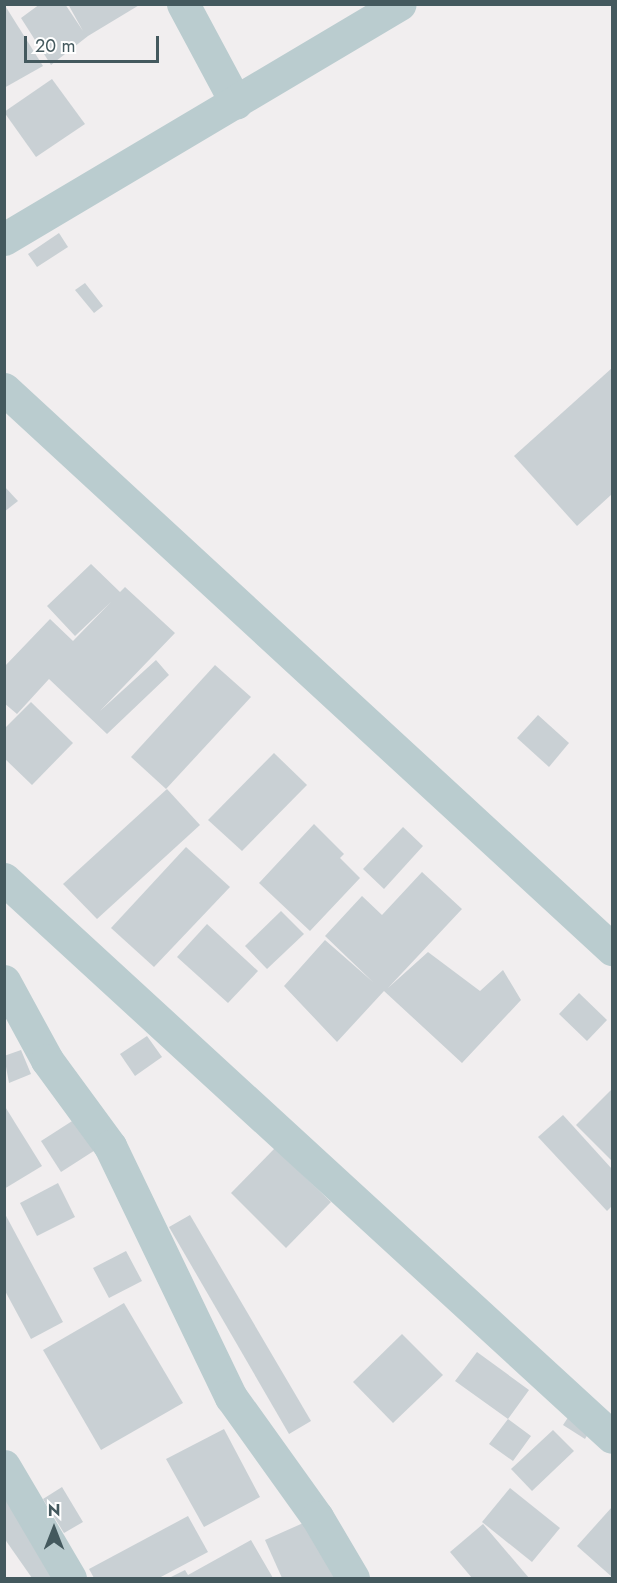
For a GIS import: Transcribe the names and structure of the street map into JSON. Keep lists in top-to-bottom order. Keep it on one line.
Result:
{"scale_bar":"20 m","north":"top"}
